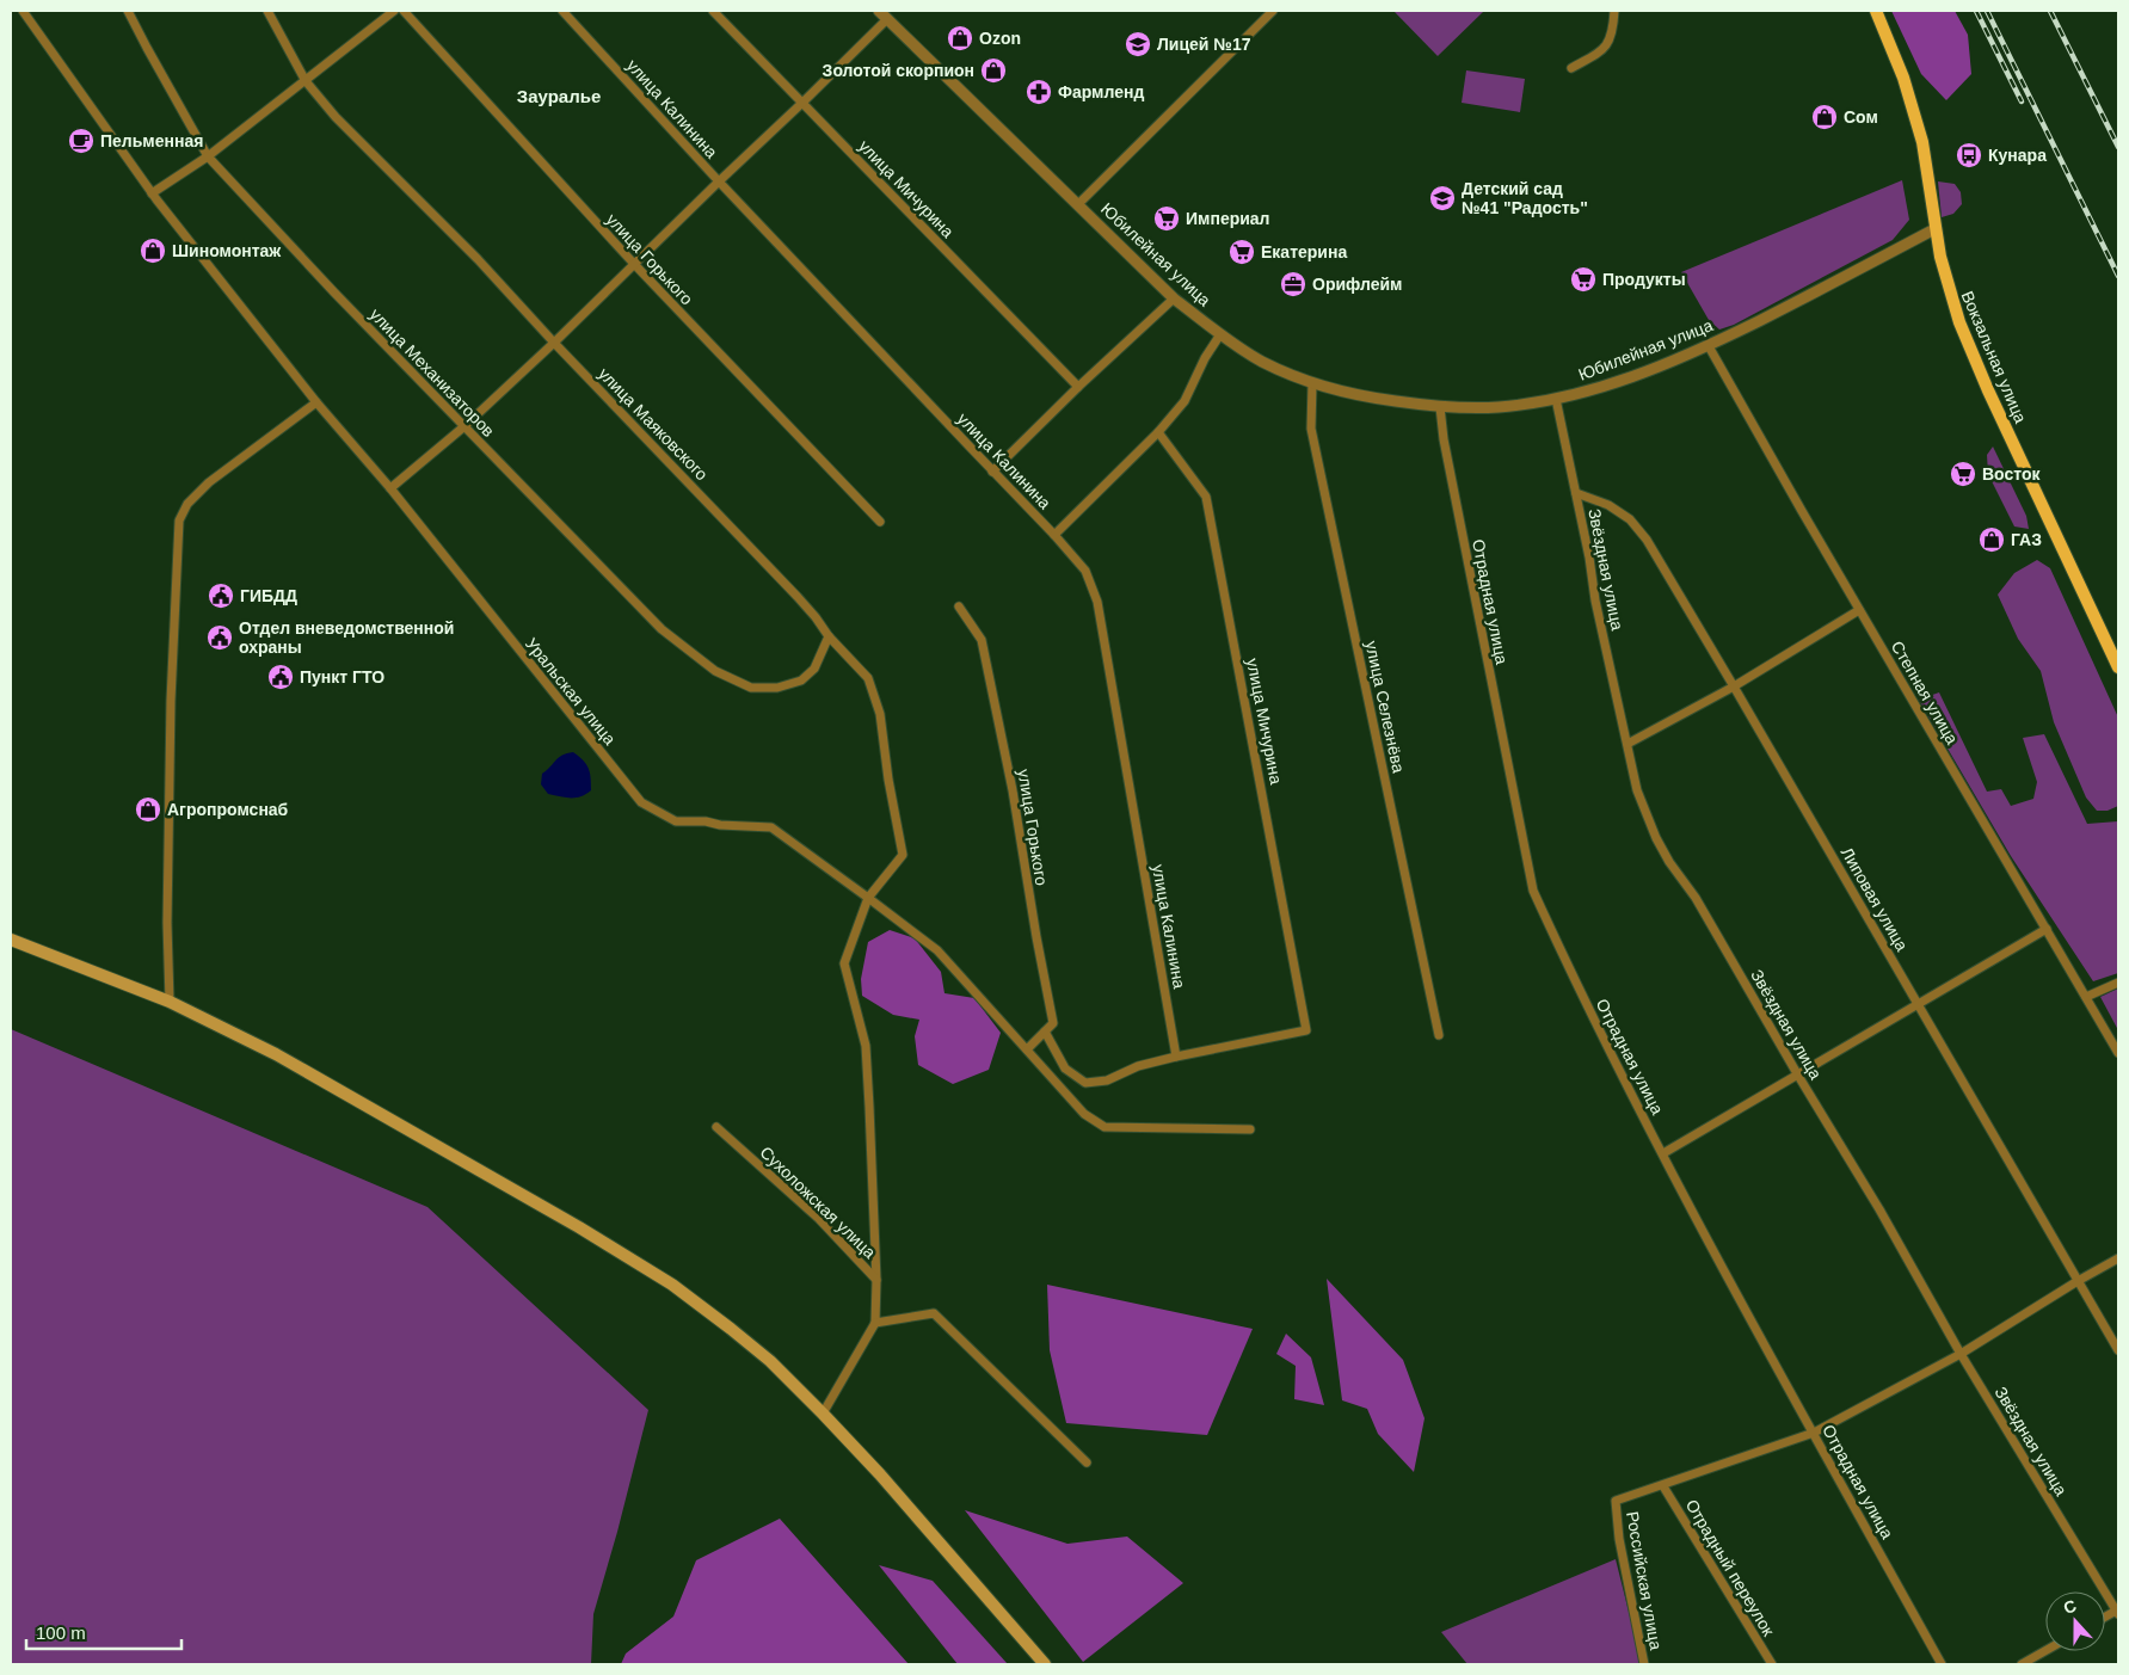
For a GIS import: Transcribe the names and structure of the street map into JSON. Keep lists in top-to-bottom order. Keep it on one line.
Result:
{"streets":{"main road":["Вокзальная улица"],"street":["улица Калинина","улица Мичурина","Юбилейная улица","улица Горького","улица Механизаторов","улица Маяковского","Звёздная улица","Отрадная улица","Уральская улица","Степная улица","улица Селезнёва","Липовая улица","Сухоложская улица","Отрадный переулок","Российская улица"]},"crossings":[["улица Калинина","улица Мичурина"],["Юбилейная улица","Вокзальная улица"],["Юбилейная улица","Звёздная улица"],["Юбилейная улица","Отрадная улица"],["Юбилейная улица","Степная улица"],["Юбилейная улица","улица Селезнёва"],["улица Механизаторов","улица Маяковского"],["улица Маяковского","Уральская улица"],["улица Маяковского","Сухоложская улица"],["Звёздная улица","Липовая улица"],["Отрадный переулок","Российская улица"]],"districts":["Зауралье"],"places":{"shop":["Ozon","Золотой скорпион","Сом","Шиномонтаж","ГАЗ","Агропромснаб"],"school or university":["Лицей №17","Детский сад №41 \"Радость\""],"pharmacy":["Фармленд"],"cafe":["Пельменная"],"bus stop":["Кунара"],"supermarket":["Империал","Екатерина","Продукты","Восток"],"office":["Орифлейм"],"public building":["ГИБДД","Отдел вневедомственной охраны","Пункт ГТО"]},"scale_bar":"100 m","north":"top"}
